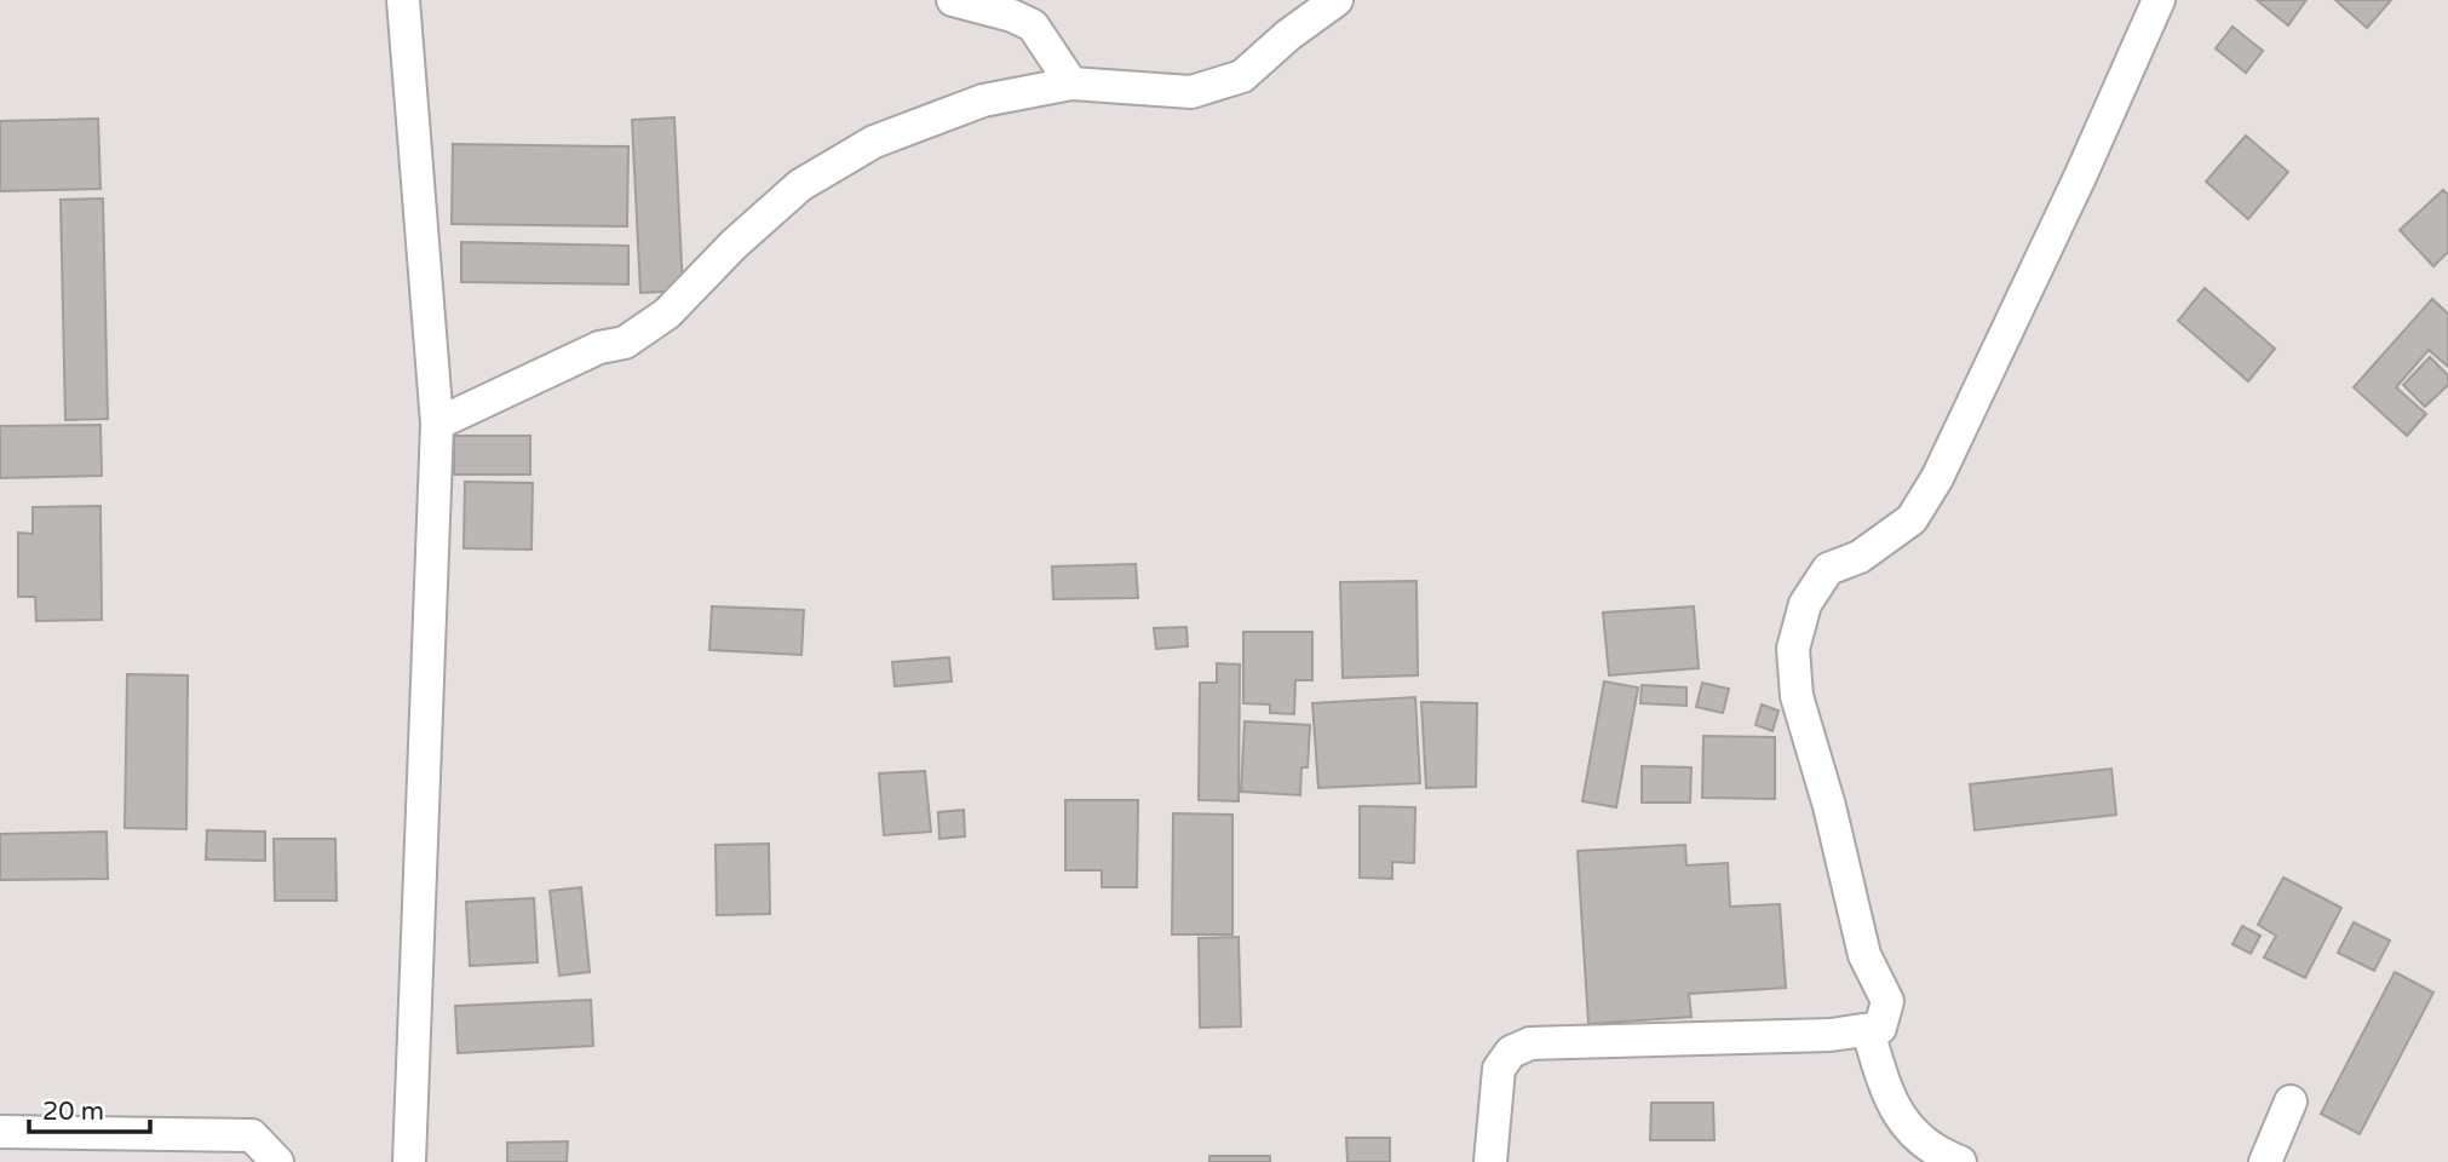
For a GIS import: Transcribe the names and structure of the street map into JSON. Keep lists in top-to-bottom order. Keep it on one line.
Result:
{"scale_bar":"20 m"}
